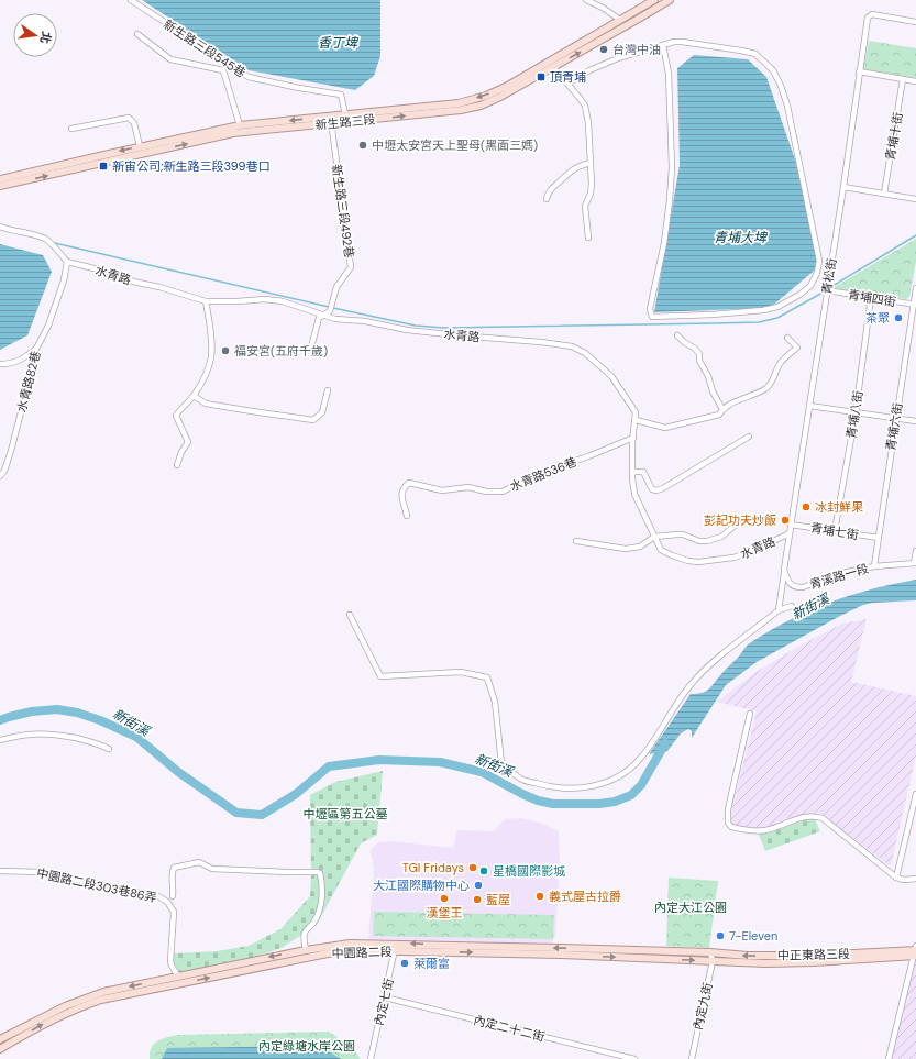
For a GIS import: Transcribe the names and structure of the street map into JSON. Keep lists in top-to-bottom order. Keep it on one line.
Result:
{"streets":{"main road":["新生路三段","中園路二段","中正東路三段"],"street":["新生路三段545巷","青埔十街","新生路三段492巷","水青路","青松街","青埔四街","水青路82巷","青埔八街","青埔六街","水青路536巷","青埔七街","青溪路一段","中園路二段303巷86弄","內定七街","內定九街","內定二十二街"]},"crossings":[["新生路三段545巷","新生路三段"],["新生路三段","新生路三段492巷"],["新生路三段492巷","水青路"],["水青路","青松街"],["水青路","水青路82巷"],["水青路","水青路536巷"],["青松街","青埔四街"],["青松街","青埔七街"],["青松街","青溪路一段"],["青埔四街","青埔八街"],["青埔四街","青埔六街"],["青埔八街","青埔七街"],["青埔六街","青埔七街"],["青埔六街","青溪路一段"],["中園路二段303巷86弄","中園路二段"],["中園路二段","中正東路三段"],["中園路二段","內定七街"],["中園路二段","內定九街"],["中正東路三段","內定九街"],["內定七街","內定二十二街"]],"one_way":["中正東路三段"],"water":["香丁埤","青埔大埤","新街溪"],"parks":["中壢區第五公墓","內定大江公園","內定綠塘水岸公園"],"places":{"other":["台灣中油","中壢太安宮天上聖母(黑面三媽)","茶聚","福安宮(五府千歲)","冰封鮮果","彭記功夫炒飯","TGI Fridays","星橋國際影城","大江國際購物中心","義式屋古拉爵","漢堡王","藍屋","7-Eleven","萊爾富"],"transit":["頂青埔","新宙公司;新生路三段399巷口"]},"north":"right"}
